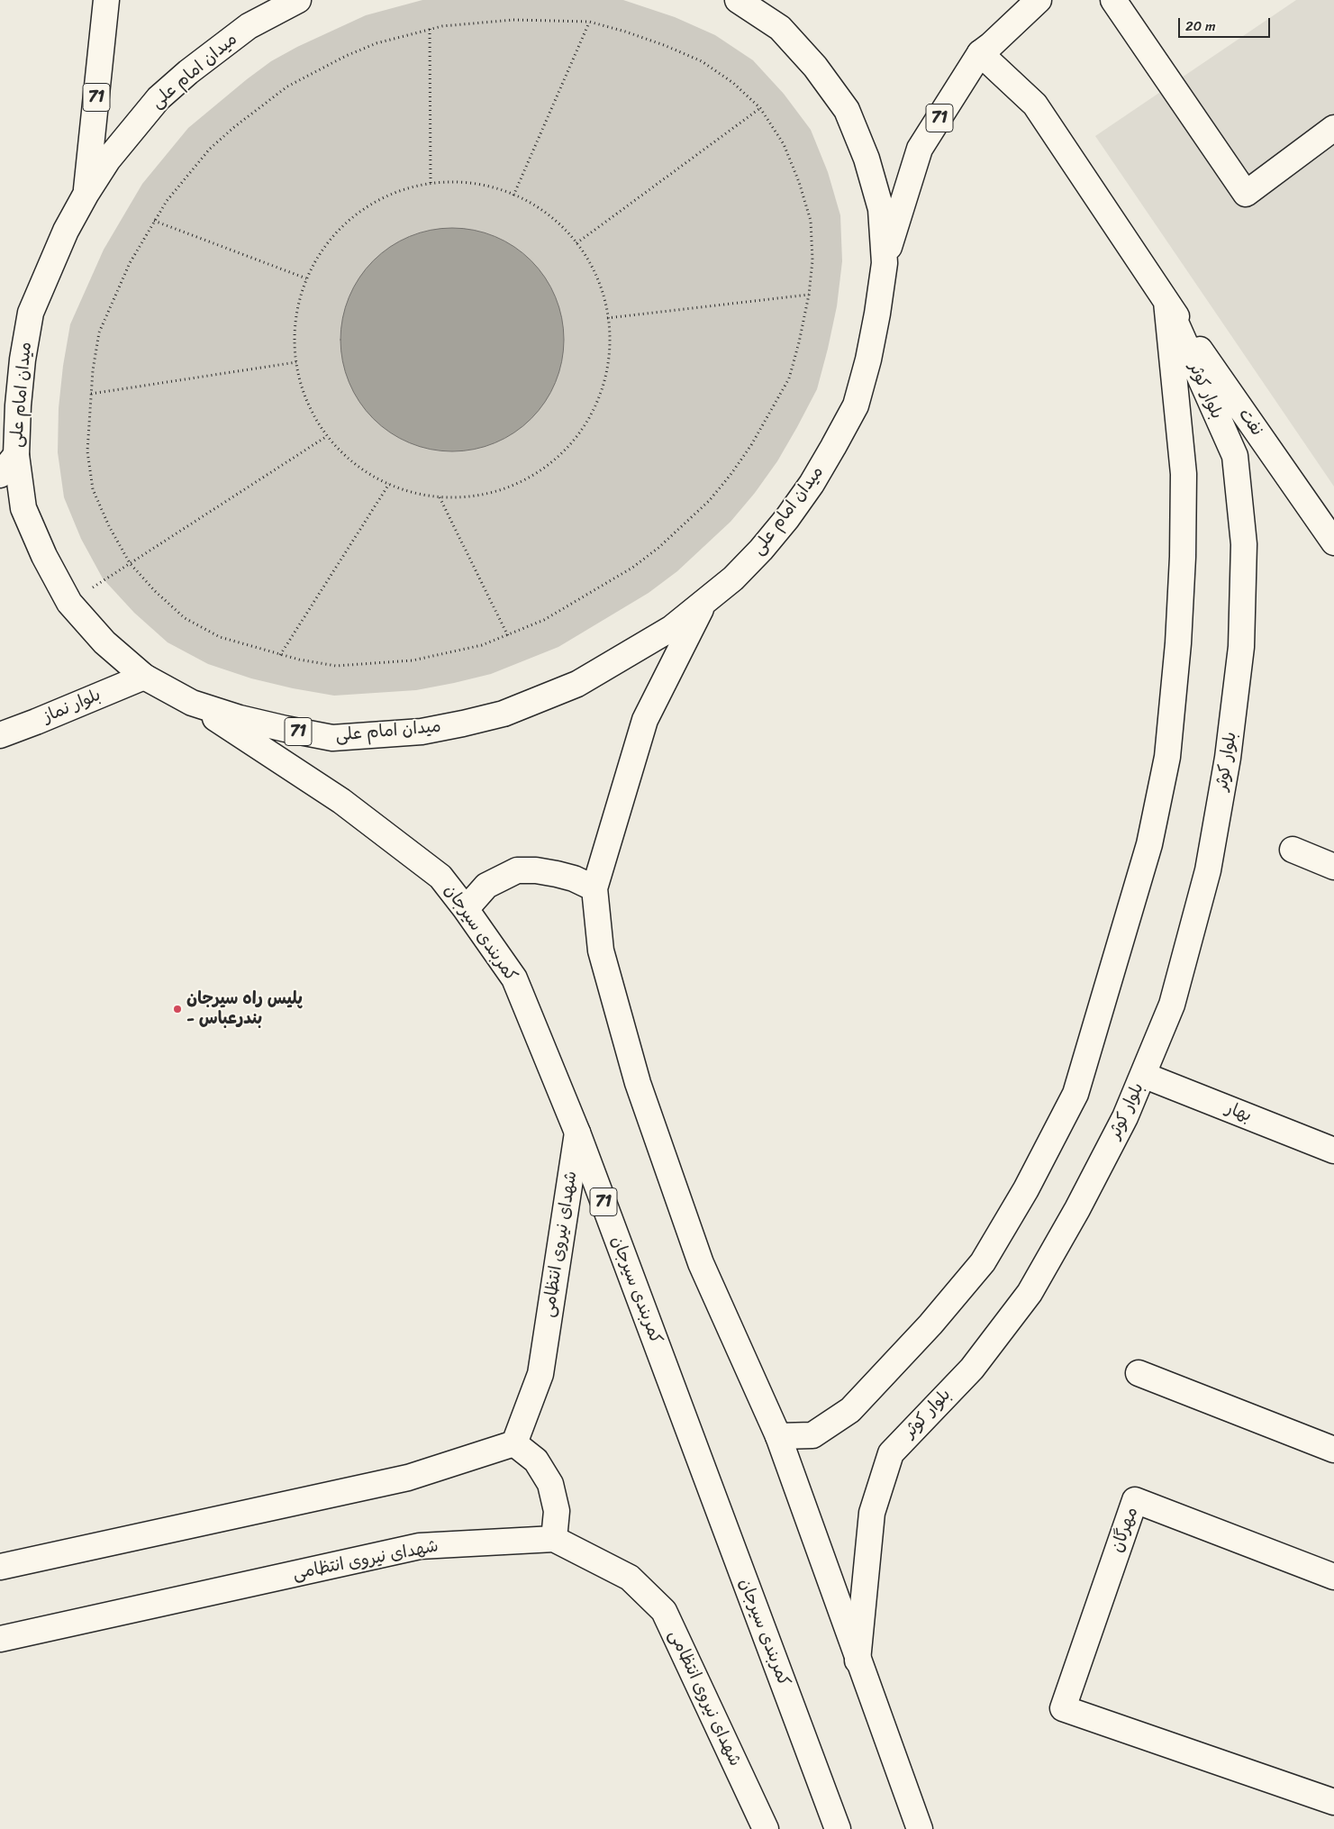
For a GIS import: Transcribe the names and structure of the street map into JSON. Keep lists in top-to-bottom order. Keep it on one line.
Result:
{"streets":{"main road":["میدان امام علی","71","بلوار کوثر","نفت","بلوار نماز","کمربندی سیرجان","بهار","شهدای نیروی انتظامی","مهرگان"]},"crossings":[["میدان امام علی","71"],["میدان امام علی","بلوار نماز"],["میدان امام علی","کمربندی سیرجان"],["71","بلوار کوثر"],["بلوار کوثر","نفت"],["بلوار کوثر","بهار"],["کمربندی سیرجان","شهدای نیروی انتظامی"]],"places":["پلیس راه سیرجان - بندرعباس"],"scale_bar":"20 m"}
